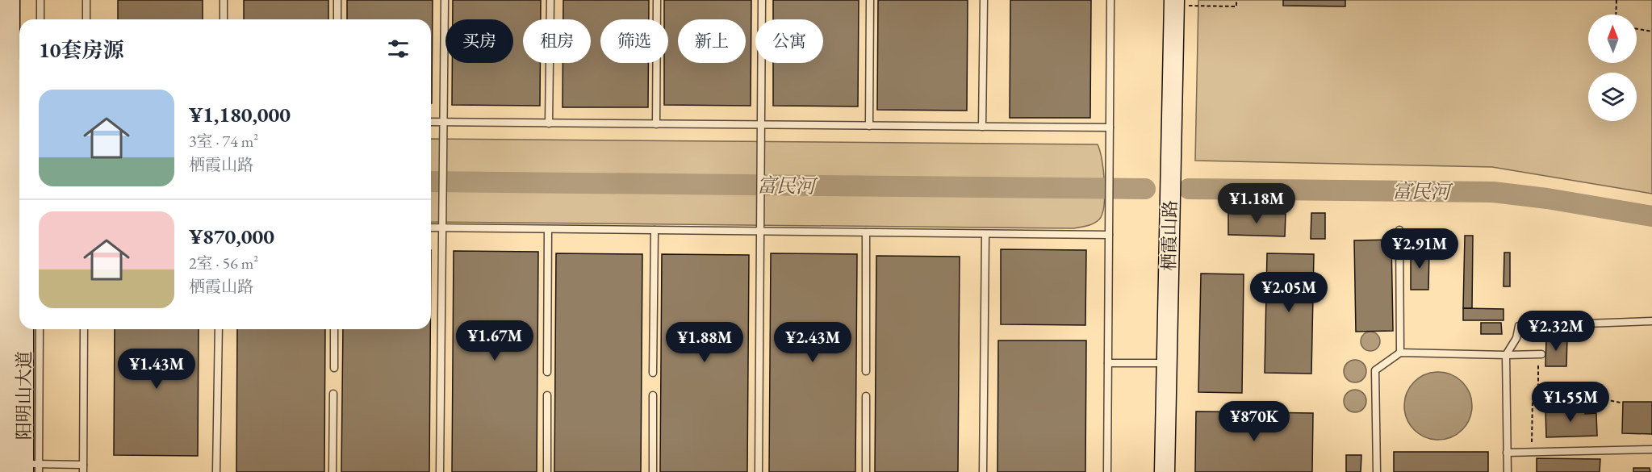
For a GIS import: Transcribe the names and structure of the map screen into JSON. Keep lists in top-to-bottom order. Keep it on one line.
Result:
{"streets":{"main road":["栖霞山路","阳明山大道"]},"water":["富民河"],"north":"top","page":{"chip":["买房","租房","筛选","新上","公寓"],"heading":"10套房源","list":[{"name":"¥1,180,000","note":"3室 · 74 m² · 栖霞山路"},{"name":"¥870,000","note":"2室 · 56 m² · 栖霞山路"}],"price":["¥1.18M","¥2.91M","¥2.05M","¥2.32M","¥1.67M","¥1.88M","¥2.43M","¥1.43M","¥1.55M","¥870K"]}}
